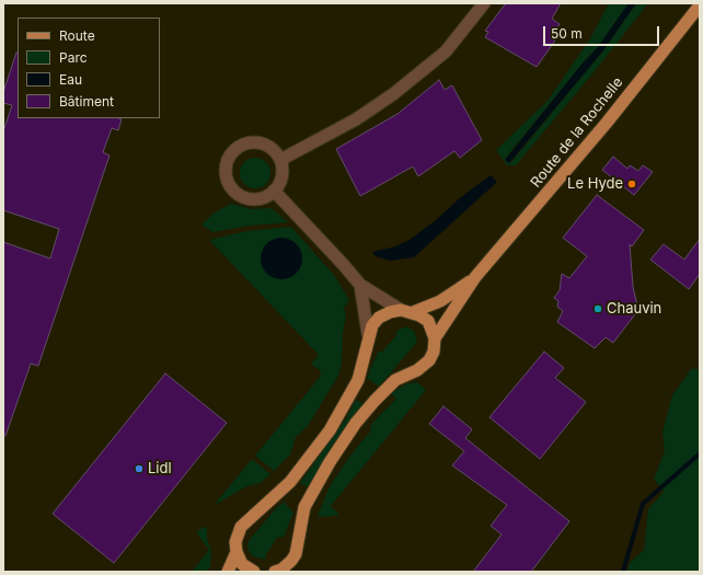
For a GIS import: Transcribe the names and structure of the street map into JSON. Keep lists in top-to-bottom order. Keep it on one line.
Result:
{"streets":{"main road":["Route de la Rochelle"]},"places":["Le Hyde","Chauvin","Lidl"],"legend":["Route","Parc","Eau","Bâtiment"],"scale_bar":"50 m"}
